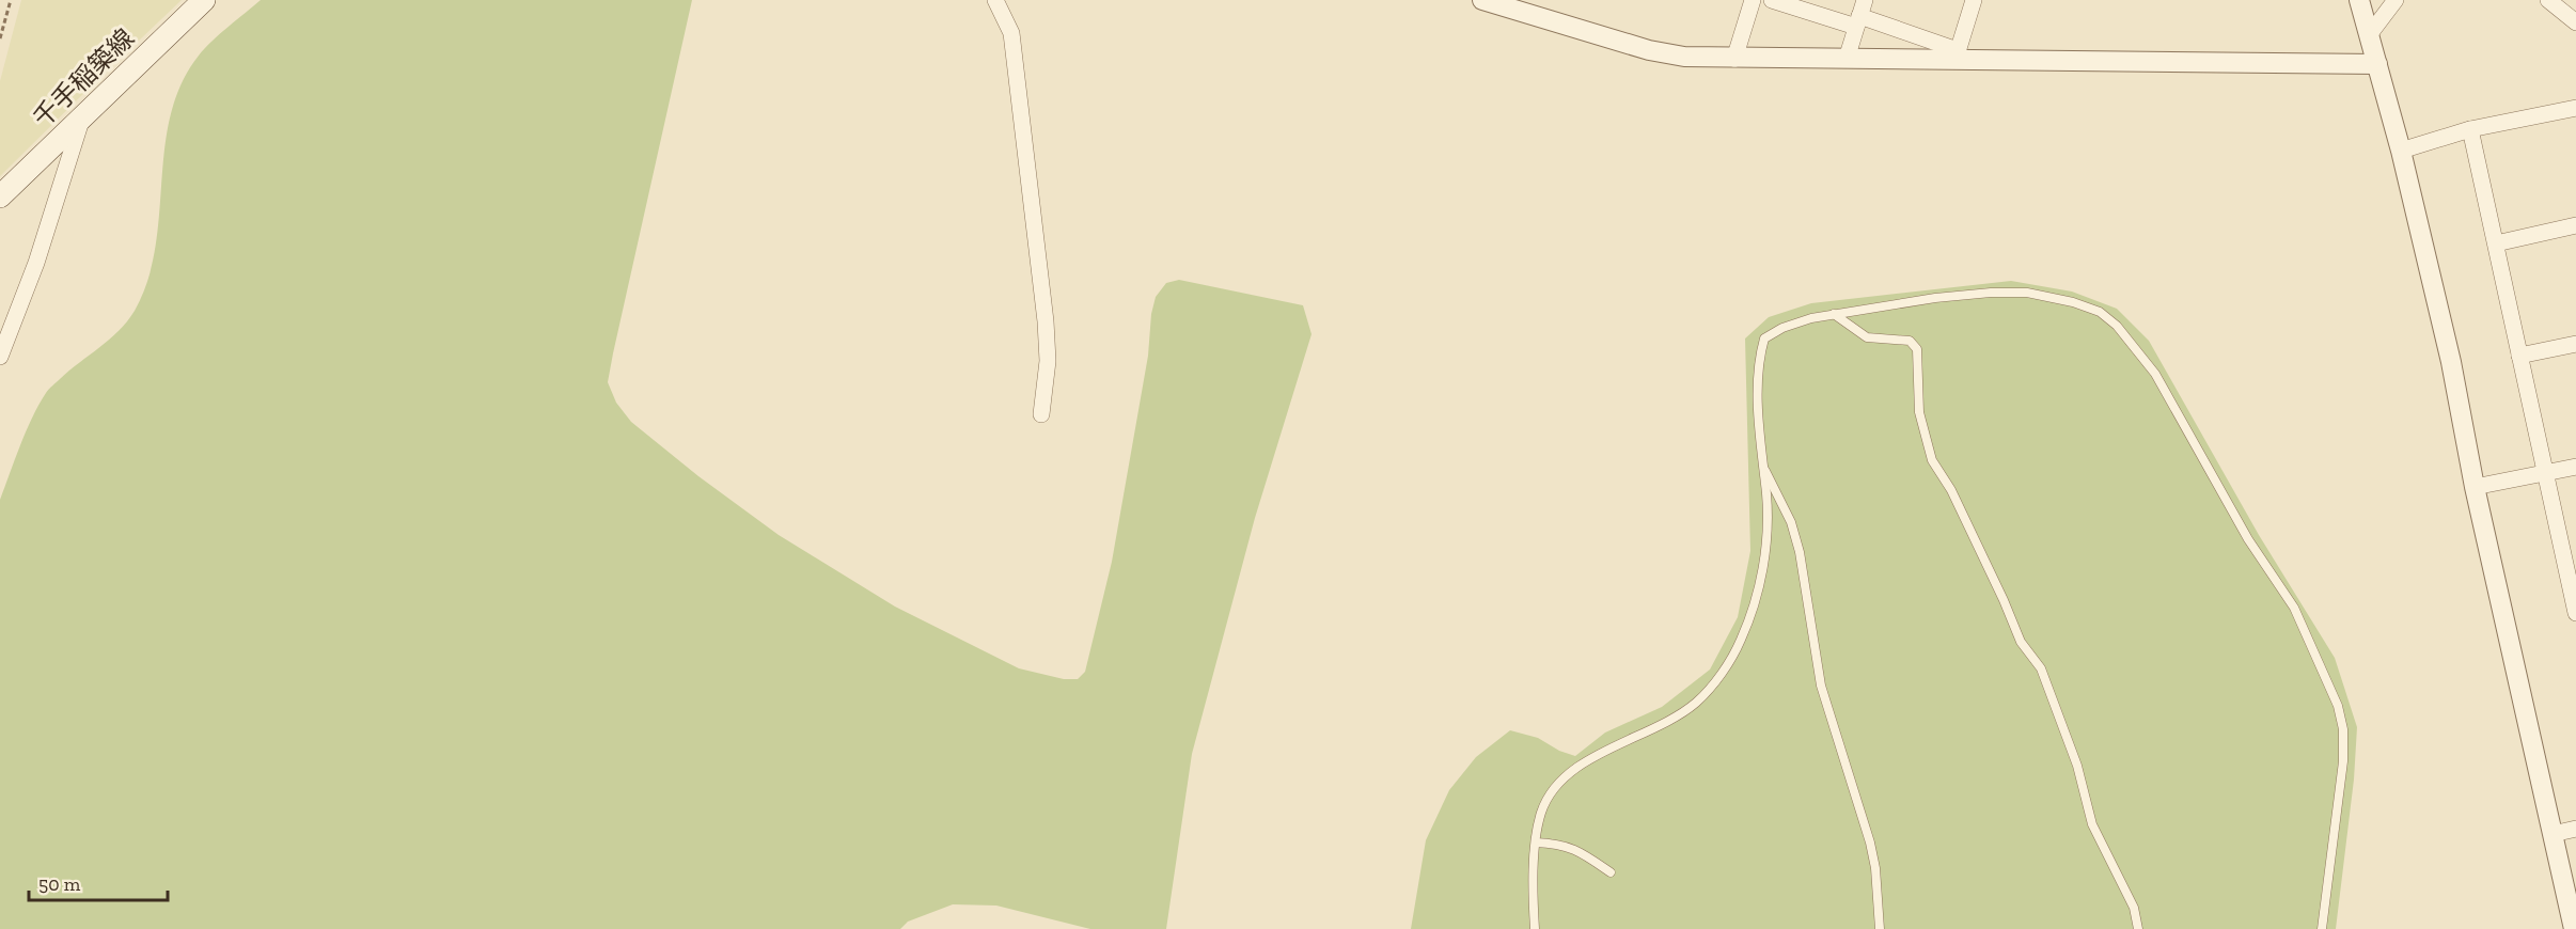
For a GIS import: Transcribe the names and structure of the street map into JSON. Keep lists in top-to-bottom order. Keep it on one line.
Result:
{"streets":{"main road":["千手稲築線"]},"scale_bar":"50 m"}
